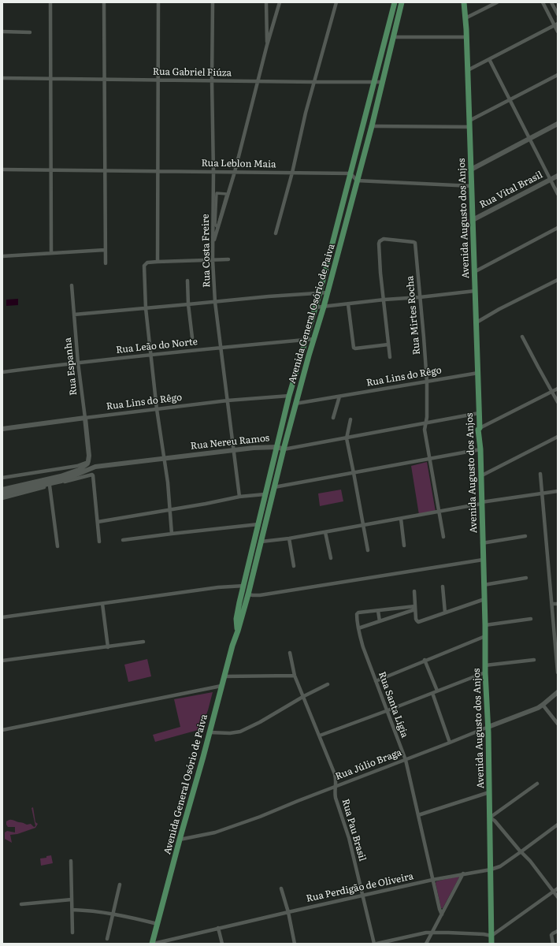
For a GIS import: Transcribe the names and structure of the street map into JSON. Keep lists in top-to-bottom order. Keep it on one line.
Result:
{"streets":{"main road":["Avenida Augusto dos Anjos","Avenida General Osório de Paiva"],"street":["Rua Gabriel Fiúza","Rua Leblon Maia","Rua Vital Brasil","Rua Costa Freire","Rua Mirtes Rocha","Rua Leão do Norte","Rua Espanha","Rua Lins do Rêgo","Rua Nereu Ramos","Rua Santa Lígia","Rua Júlio Braga","Rua Pau Brasil","Rua Perdigão de Oliveira"]},"crossings":[["Rua Gabriel Fiúza","Rua Costa Freire"],["Rua Gabriel Fiúza","Avenida General Osório de Paiva"],["Rua Leblon Maia","Rua Costa Freire"],["Rua Leblon Maia","Avenida General Osório de Paiva"],["Rua Vital Brasil","Avenida Augusto dos Anjos"],["Avenida Augusto dos Anjos","Rua Lins do Rêgo"],["Avenida Augusto dos Anjos","Rua Júlio Braga"],["Avenida Augusto dos Anjos","Rua Perdigão de Oliveira"],["Rua Costa Freire","Rua Leão do Norte"],["Rua Costa Freire","Rua Lins do Rêgo"],["Rua Costa Freire","Rua Nereu Ramos"],["Avenida General Osório de Paiva","Rua Leão do Norte"],["Avenida General Osório de Paiva","Rua Lins do Rêgo"],["Avenida General Osório de Paiva","Rua Nereu Ramos"],["Avenida General Osório de Paiva","Rua Júlio Braga"],["Avenida General Osório de Paiva","Rua Perdigão de Oliveira"],["Rua Mirtes Rocha","Rua Lins do Rêgo"],["Rua Leão do Norte","Rua Espanha"],["Rua Espanha","Rua Lins do Rêgo"],["Rua Espanha","Rua Nereu Ramos"],["Rua Santa Lígia","Rua Júlio Braga"],["Rua Santa Lígia","Rua Perdigão de Oliveira"],["Rua Júlio Braga","Rua Pau Brasil"],["Rua Pau Brasil","Rua Perdigão de Oliveira"]]}
